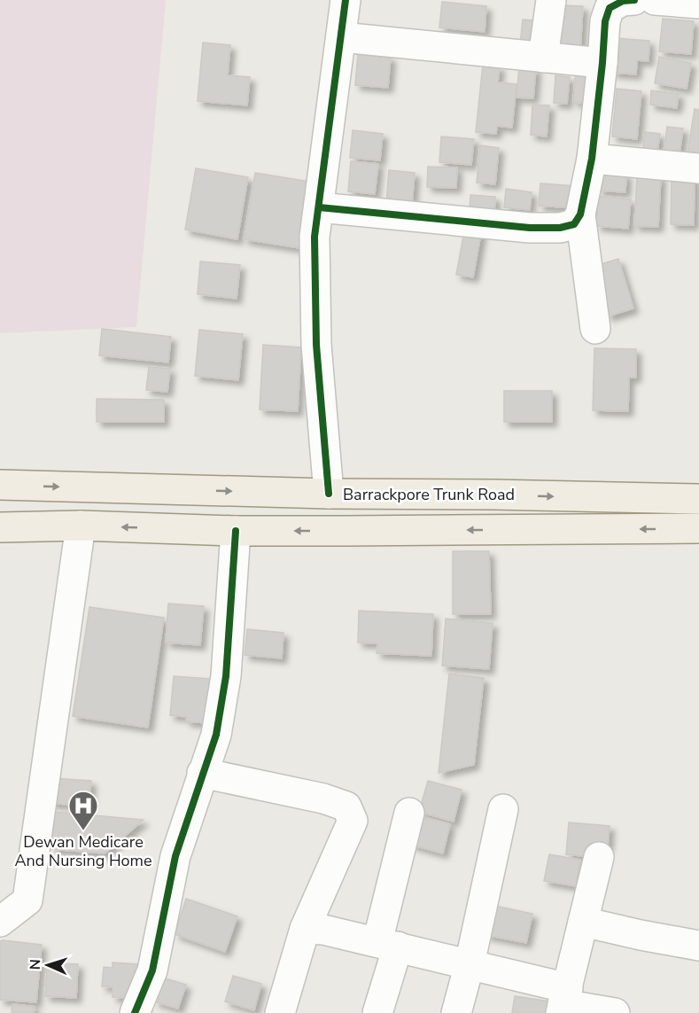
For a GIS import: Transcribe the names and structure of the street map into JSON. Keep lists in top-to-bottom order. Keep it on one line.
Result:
{"streets":{"main road":["Barrackpore Trunk Road"]},"places":{"hospital":["Dewan Medicare And Nursing Home"]},"north":"left"}
